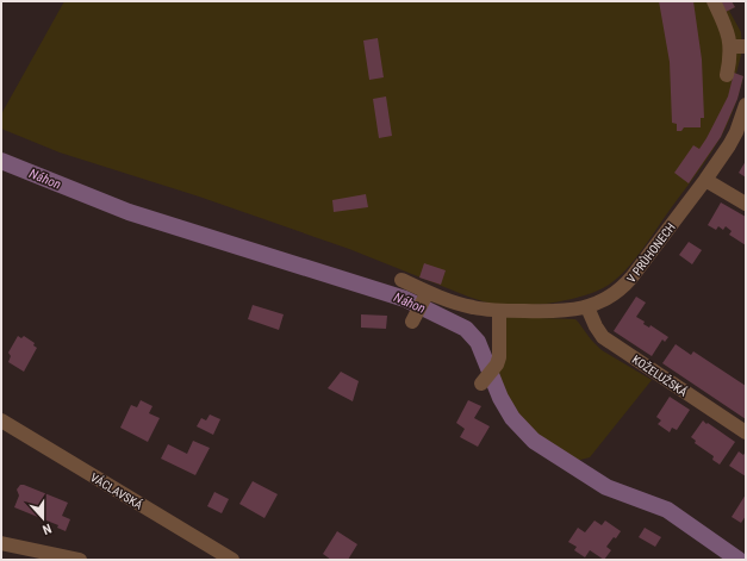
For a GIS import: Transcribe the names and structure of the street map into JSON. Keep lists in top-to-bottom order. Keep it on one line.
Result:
{"streets":{"street":["V PRŮHONECH","KOŽELUŽSKÁ","VÁCLAVSKÁ"]},"crossings":[["V PRŮHONECH","KOŽELUŽSKÁ"]],"water":["Náhon"],"north":"bottom"}
